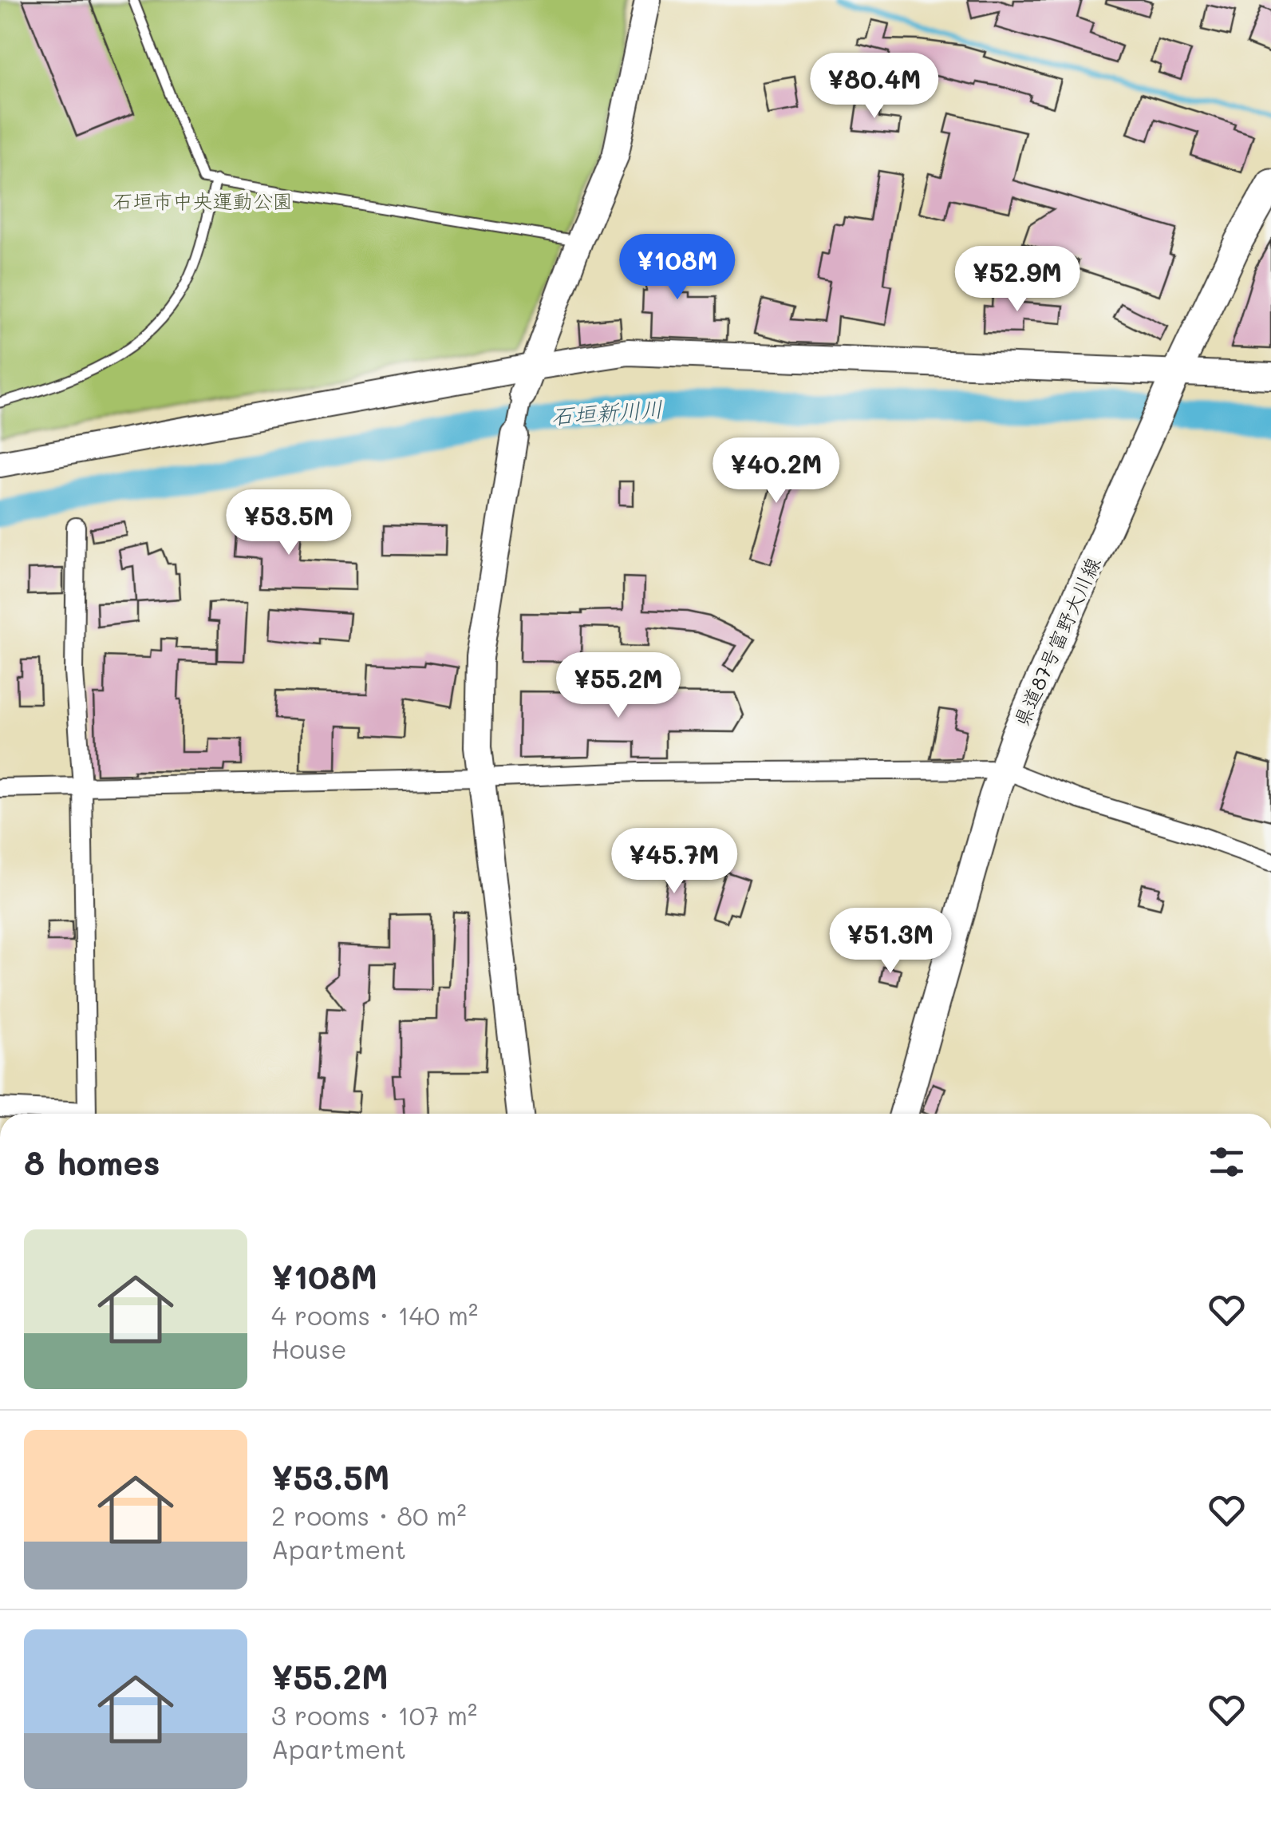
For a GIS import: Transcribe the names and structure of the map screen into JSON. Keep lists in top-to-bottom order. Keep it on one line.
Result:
{"streets":{"main road":["県道87号富野大川線"]},"water":["石垣新川川"],"parks":["石垣市中央運動公園"],"page":{"price":["¥80.4M","¥108M","¥52.9M","¥40.2M","¥53.5M","¥55.2M","¥45.7M","¥51.3M"],"heading":"8 homes","list":[{"name":"¥108M","note":"4 rooms · 140 m² · House"},{"name":"¥53.5M","note":"2 rooms · 80 m² · Apartment"},{"name":"¥55.2M","note":"3 rooms · 107 m² · Apartment"}]}}
